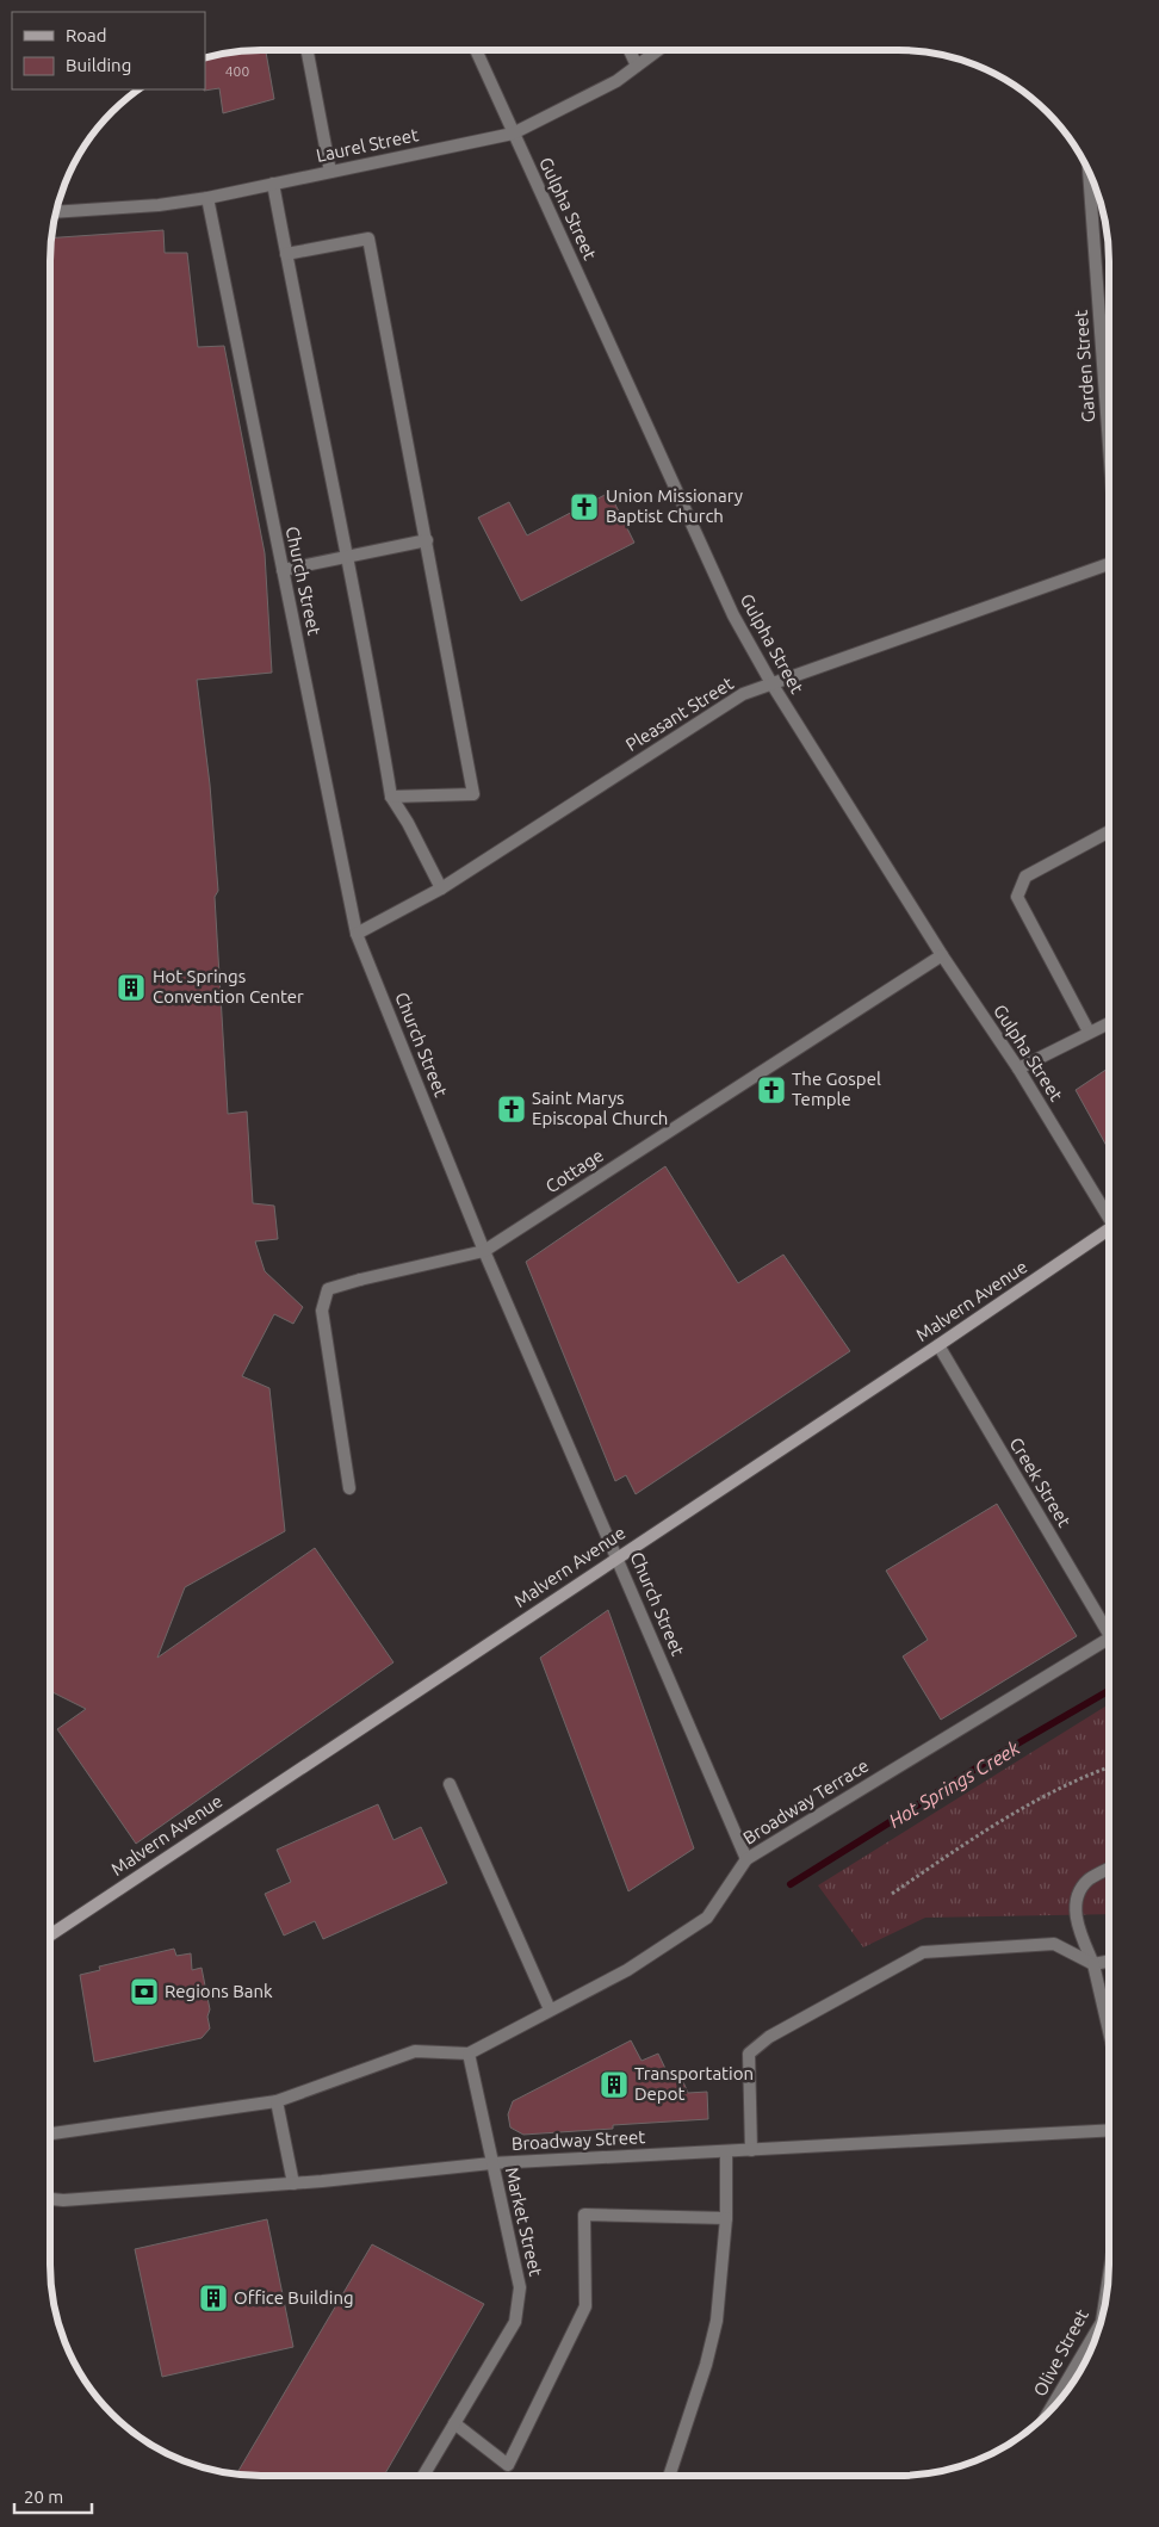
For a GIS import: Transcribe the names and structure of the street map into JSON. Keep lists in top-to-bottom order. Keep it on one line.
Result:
{"streets":{"main road":["Malvern Avenue"],"street":["Laurel Street","Gulpha Street","Garden Street","Church Street","Pleasant Street","Cottage","Creek Street","Broadway Terrace","Broadway Street","Market Street","Olive Street"]},"crossings":[["Laurel Street","Gulpha Street"],["Laurel Street","Church Street"],["Gulpha Street","Pleasant Street"],["Gulpha Street","Cottage"],["Church Street","Pleasant Street"],["Church Street","Cottage"],["Church Street","Malvern Avenue"],["Church Street","Broadway Terrace"],["Malvern Avenue","Creek Street"],["Broadway Terrace","Market Street"],["Broadway Street","Market Street"]],"water":["Hot Springs Creek"],"places":{"church":["Union Missionary Baptist Church","The Gospel Temple","Saint Marys Episcopal Church"],"building":["Hot Springs Convention Center","Transportation Depot","Office Building"],"bank":["Regions Bank"]},"house_numbers":["400"],"legend":["Road","Building"],"scale_bar":"20 m"}
